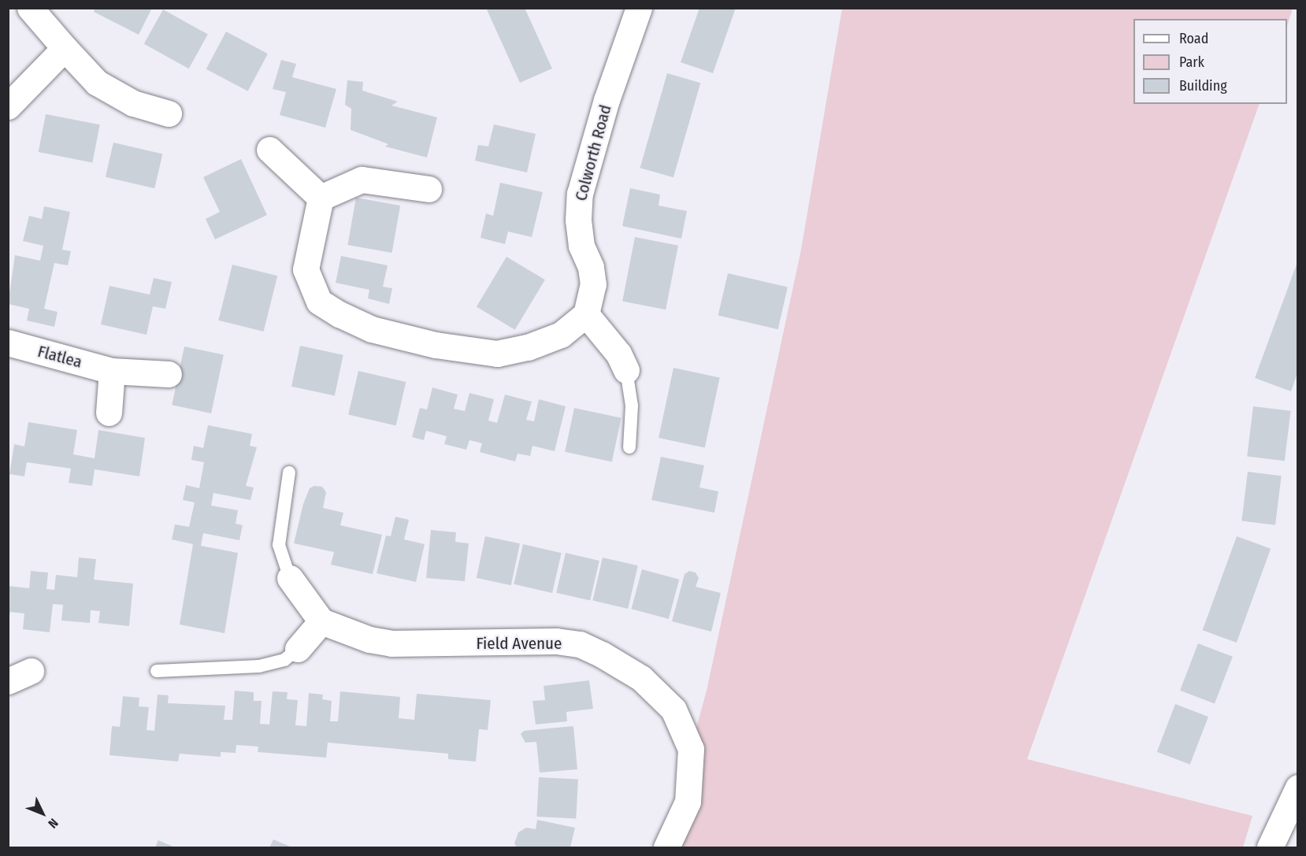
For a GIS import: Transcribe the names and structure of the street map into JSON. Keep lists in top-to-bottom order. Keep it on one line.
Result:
{"streets":{"street":["Colworth Road","Flatlea","Field Avenue"]},"legend":["Road","Park","Building"],"north":"bottom right"}
